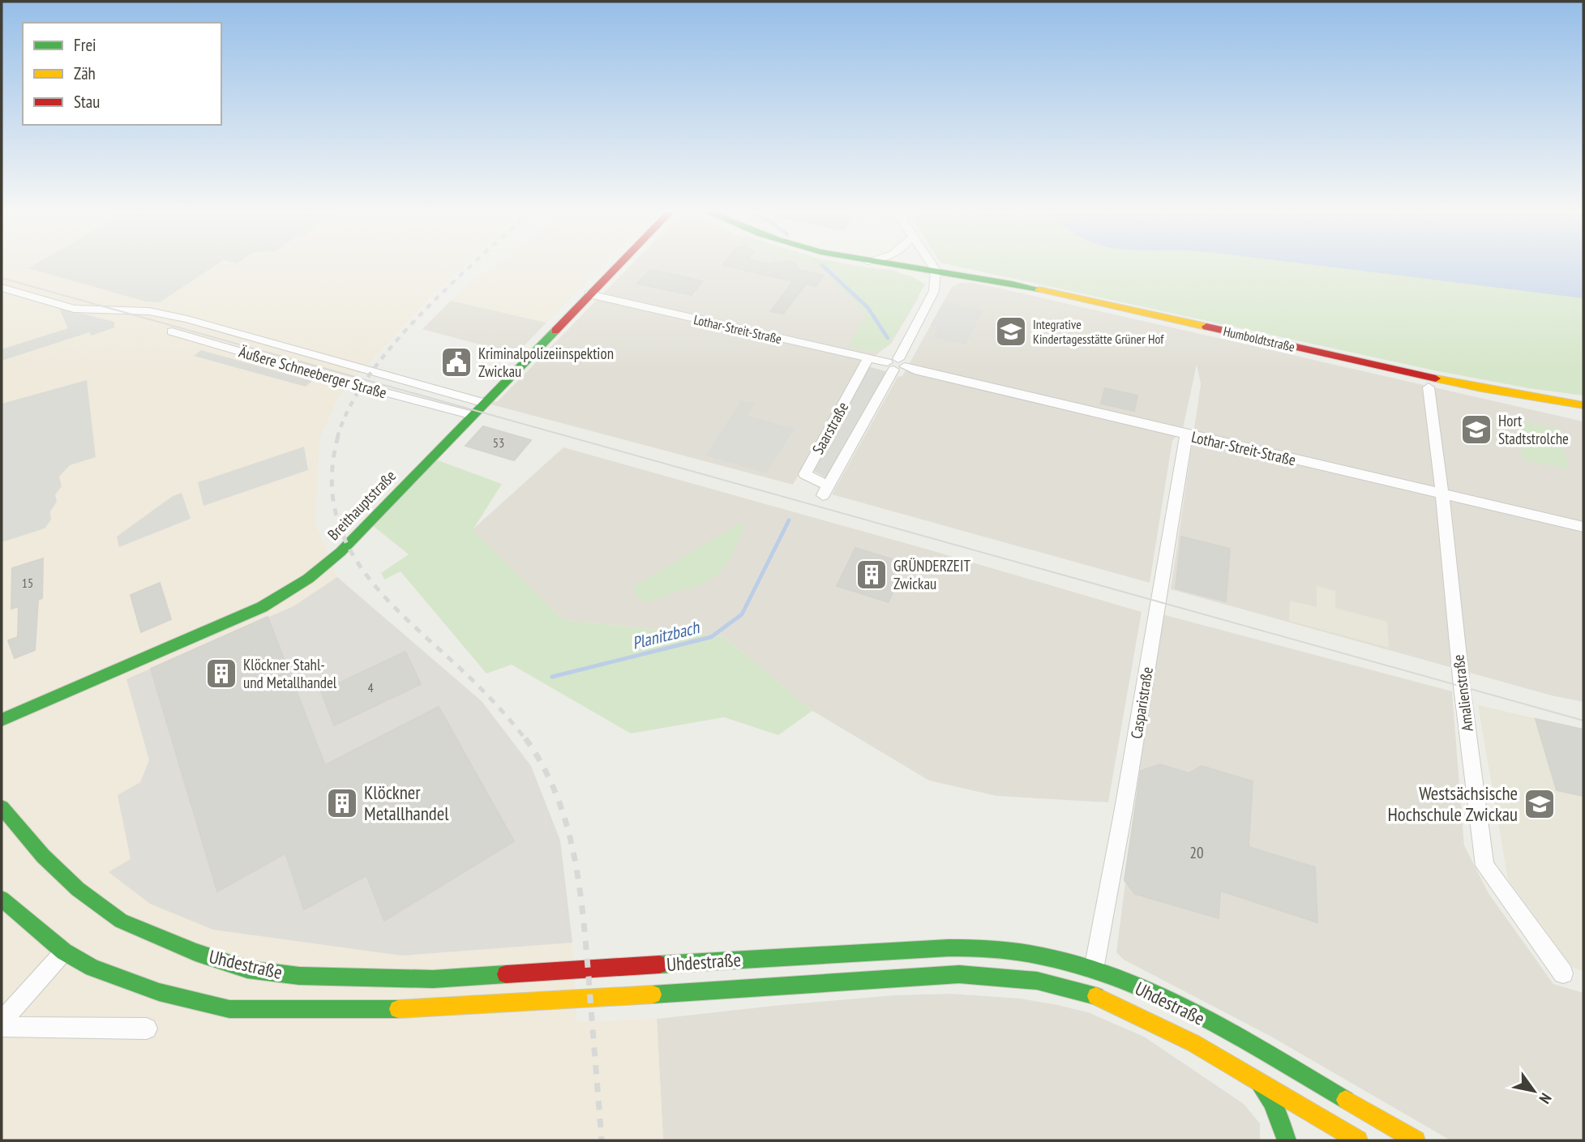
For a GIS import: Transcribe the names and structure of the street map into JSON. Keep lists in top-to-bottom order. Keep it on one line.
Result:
{"streets":{"main road":["Humboldtstraße","Breithauptstraße","Uhdestraße"],"street":["Lothar-Streit-Straße","Äußere Schneeberger Straße","Saarstraße","Amalienstraße","Casparistraße"]},"crossings":[["Lothar-Streit-Straße","Saarstraße"],["Lothar-Streit-Straße","Breithauptstraße"],["Lothar-Streit-Straße","Amalienstraße"],["Lothar-Streit-Straße","Casparistraße"],["Humboldtstraße","Saarstraße"],["Äußere Schneeberger Straße","Breithauptstraße"],["Casparistraße","Uhdestraße"]],"water":["Planitzbach"],"places":{"school or university":["Integrative Kindertagesstätte Grüner Hof","Hort Stadtstrolche","Westsächsische Hochschule Zwickau"],"public building":["Kriminalpolizeiinspektion Zwickau"],"building":["GRÜNDERZEIT Zwickau","Klöckner Stahl- und Metallhandel","Klöckner Metallhandel"]},"house_numbers":["53","15","4","20"],"legend":["Frei","Zäh","Stau"],"north":"bottom right"}
